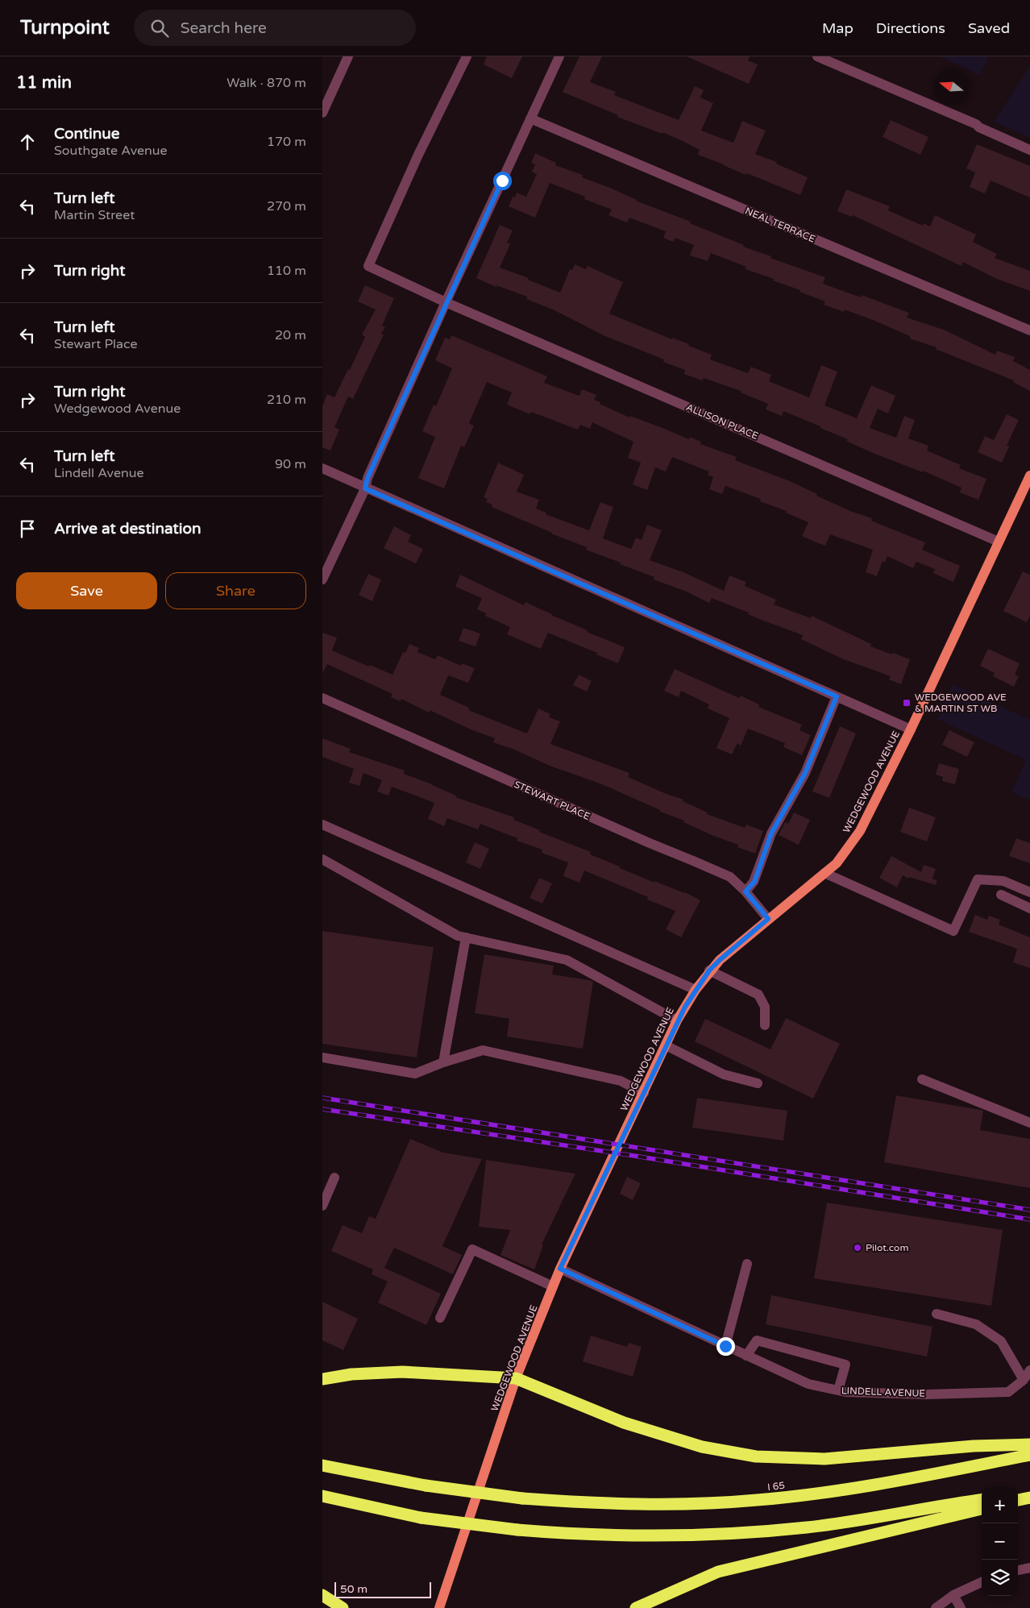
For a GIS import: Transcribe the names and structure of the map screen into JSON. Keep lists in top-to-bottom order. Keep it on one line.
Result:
{"streets":{"highway":["I 65"],"main road":["WEDGEWOOD AVENUE"],"street":["NEAL TERRACE","ALLISON PLACE","STEWART PLACE","LINDELL AVENUE"]},"crossings":[["ALLISON PLACE","WEDGEWOOD AVENUE"],["WEDGEWOOD AVENUE","STEWART PLACE"],["WEDGEWOOD AVENUE","LINDELL AVENUE"]],"places":{"transit":["WEDGEWOOD AVE & MARTIN ST WB"],"other":["Pilot.com"]},"scale_bar":"50 m","north":"left","page":{"header":"Turnpoint","search":"Search here","nav":["Map","Directions","Saved"],"heading":["11 min","Walk · 870 m"],"list":[["Continue","Southgate Avenue","170 m"],["Turn left","Martin Street","270 m"],["Turn right","110 m"],["Turn left","Stewart Place","20 m"],["Turn right","Wedgewood Avenue","210 m"],["Turn left","Lindell Avenue","90 m"],"Arrive at destination"],"buttons":["Save","Share"],"map_buttons":["+","−"],"scale":"50 m"}}
